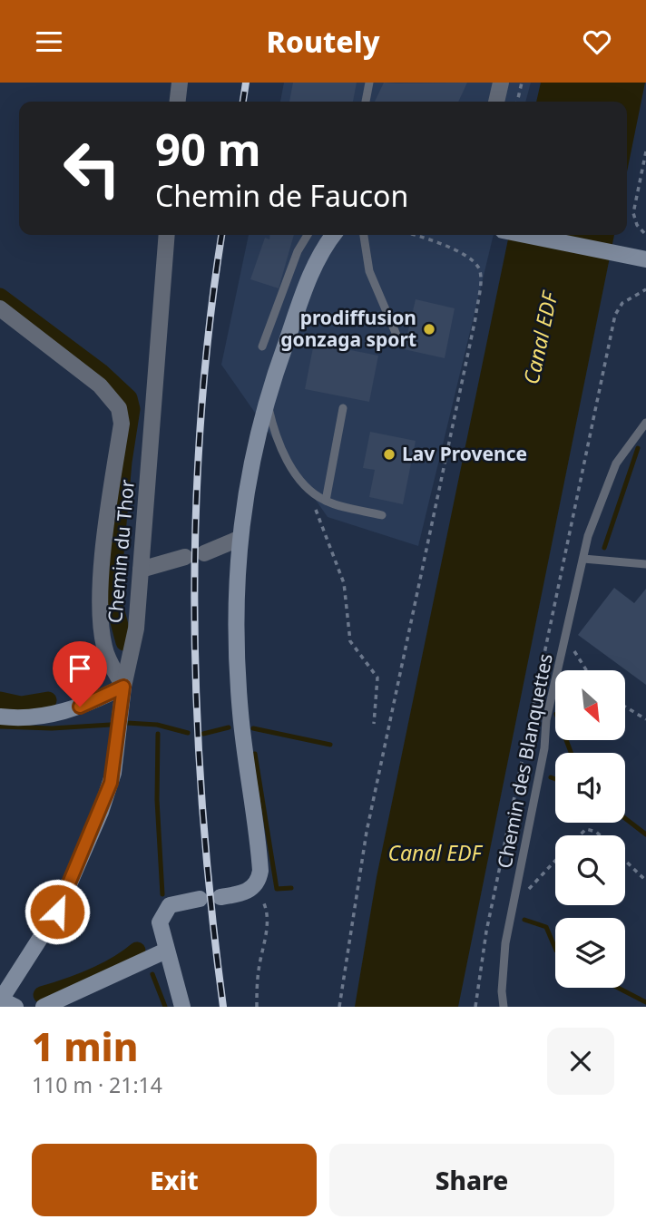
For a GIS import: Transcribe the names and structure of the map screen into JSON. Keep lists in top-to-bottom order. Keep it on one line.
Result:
{"streets":{"street":["Chemin du Thor"],"lane":["Chemin des Blanquettes"]},"water":["Canal EDF"],"places":["prodiffusion gonzaga sport","Lav Provence"],"north":"bottom right","page":{"header":"Routely","turn":["90 m","Chemin de Faucon"],"heading":["1 min","110 m · 21:14"],"buttons":["Exit","Share"]}}
